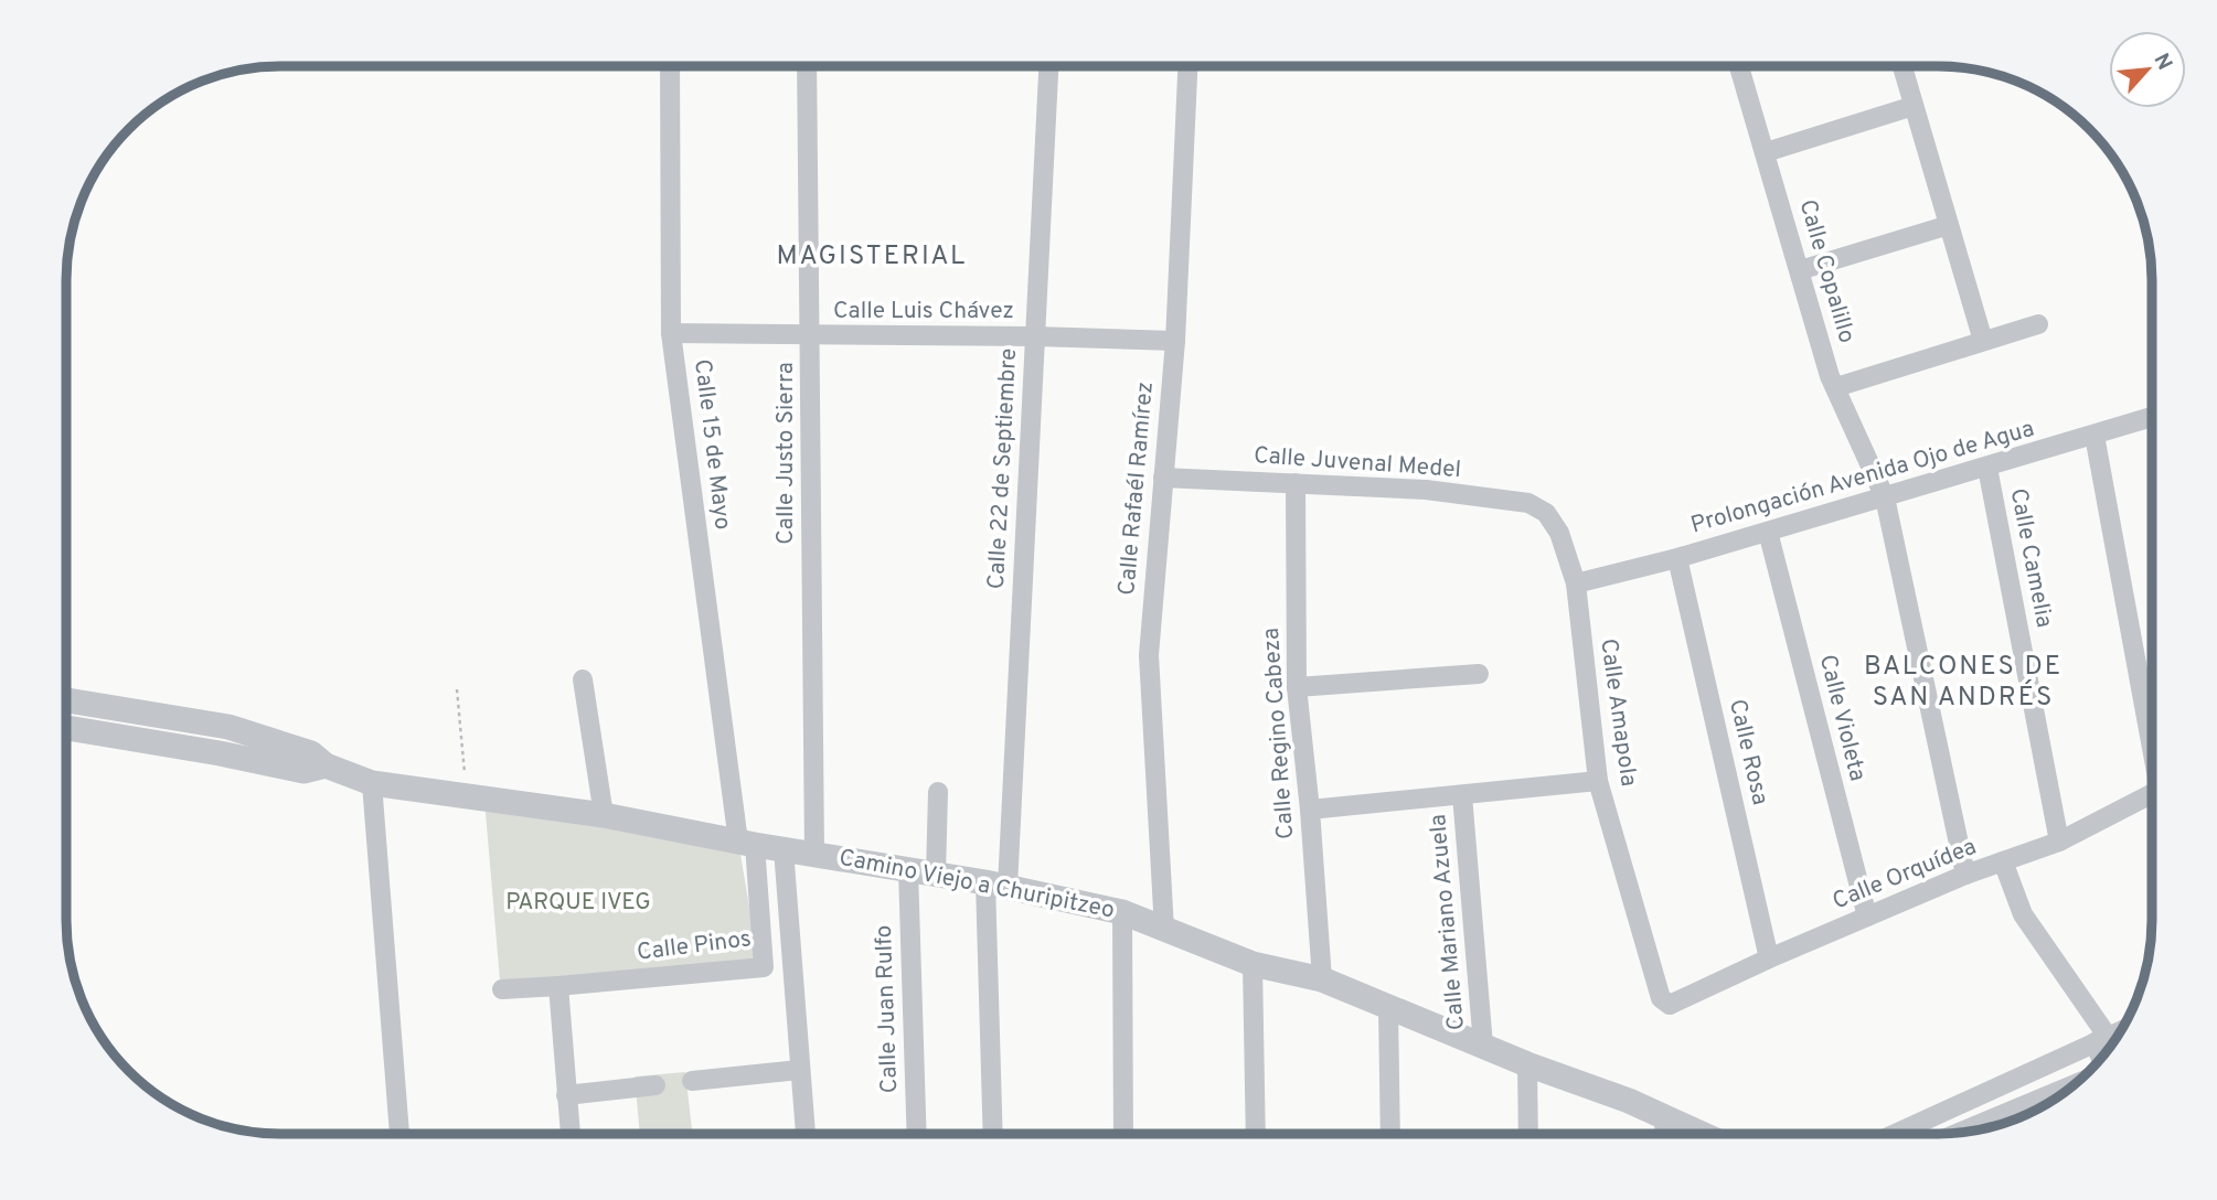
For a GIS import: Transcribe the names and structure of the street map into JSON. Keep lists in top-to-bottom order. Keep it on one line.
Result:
{"streets":{"street":["Calle Copalillo","Calle Luis Chávez","Calle 15 de Mayo","Calle Justo Sierra","Calle Juvenal Medel","Calle 22 de Septiembre","Prolongación Avenida Ojo de Agua","Calle Rafaél Ramírez","Calle Camelia","Calle Amapola","Calle Violeta","Calle Regino Cabeza","Calle Rosa","Calle Orquídea","Camino Viejo a Churipitzeo","Calle Mariano Azuela","Calle Pinos","Calle Juan Rulfo"]},"crossings":[["Calle Copalillo","Prolongación Avenida Ojo de Agua"],["Calle Copalillo","Calle Orquídea"],["Calle Luis Chávez","Calle 15 de Mayo"],["Calle Luis Chávez","Calle Justo Sierra"],["Calle Luis Chávez","Calle 22 de Septiembre"],["Calle Luis Chávez","Calle Rafaél Ramírez"],["Calle 15 de Mayo","Camino Viejo a Churipitzeo"],["Calle 15 de Mayo","Calle Pinos"],["Calle Justo Sierra","Camino Viejo a Churipitzeo"],["Calle Juvenal Medel","Calle Rafaél Ramírez"],["Calle Juvenal Medel","Calle Amapola"],["Calle Juvenal Medel","Calle Regino Cabeza"],["Calle 22 de Septiembre","Camino Viejo a Churipitzeo"],["Prolongación Avenida Ojo de Agua","Calle Camelia"],["Prolongación Avenida Ojo de Agua","Calle Amapola"],["Prolongación Avenida Ojo de Agua","Calle Violeta"],["Prolongación Avenida Ojo de Agua","Calle Rosa"],["Prolongación Avenida Ojo de Agua","Calle Orquídea"],["Calle Rafaél Ramírez","Camino Viejo a Churipitzeo"],["Calle Camelia","Calle Orquídea"],["Calle Amapola","Calle Orquídea"],["Calle Violeta","Calle Orquídea"],["Calle Regino Cabeza","Camino Viejo a Churipitzeo"],["Calle Rosa","Calle Orquídea"],["Camino Viejo a Churipitzeo","Calle Mariano Azuela"],["Camino Viejo a Churipitzeo","Calle Pinos"],["Camino Viejo a Churipitzeo","Calle Juan Rulfo"]],"districts":["MAGISTERIAL","BALCONES DE SAN ANDRÉS"],"parks":["PARQUE IVEG"],"north":"top right"}
